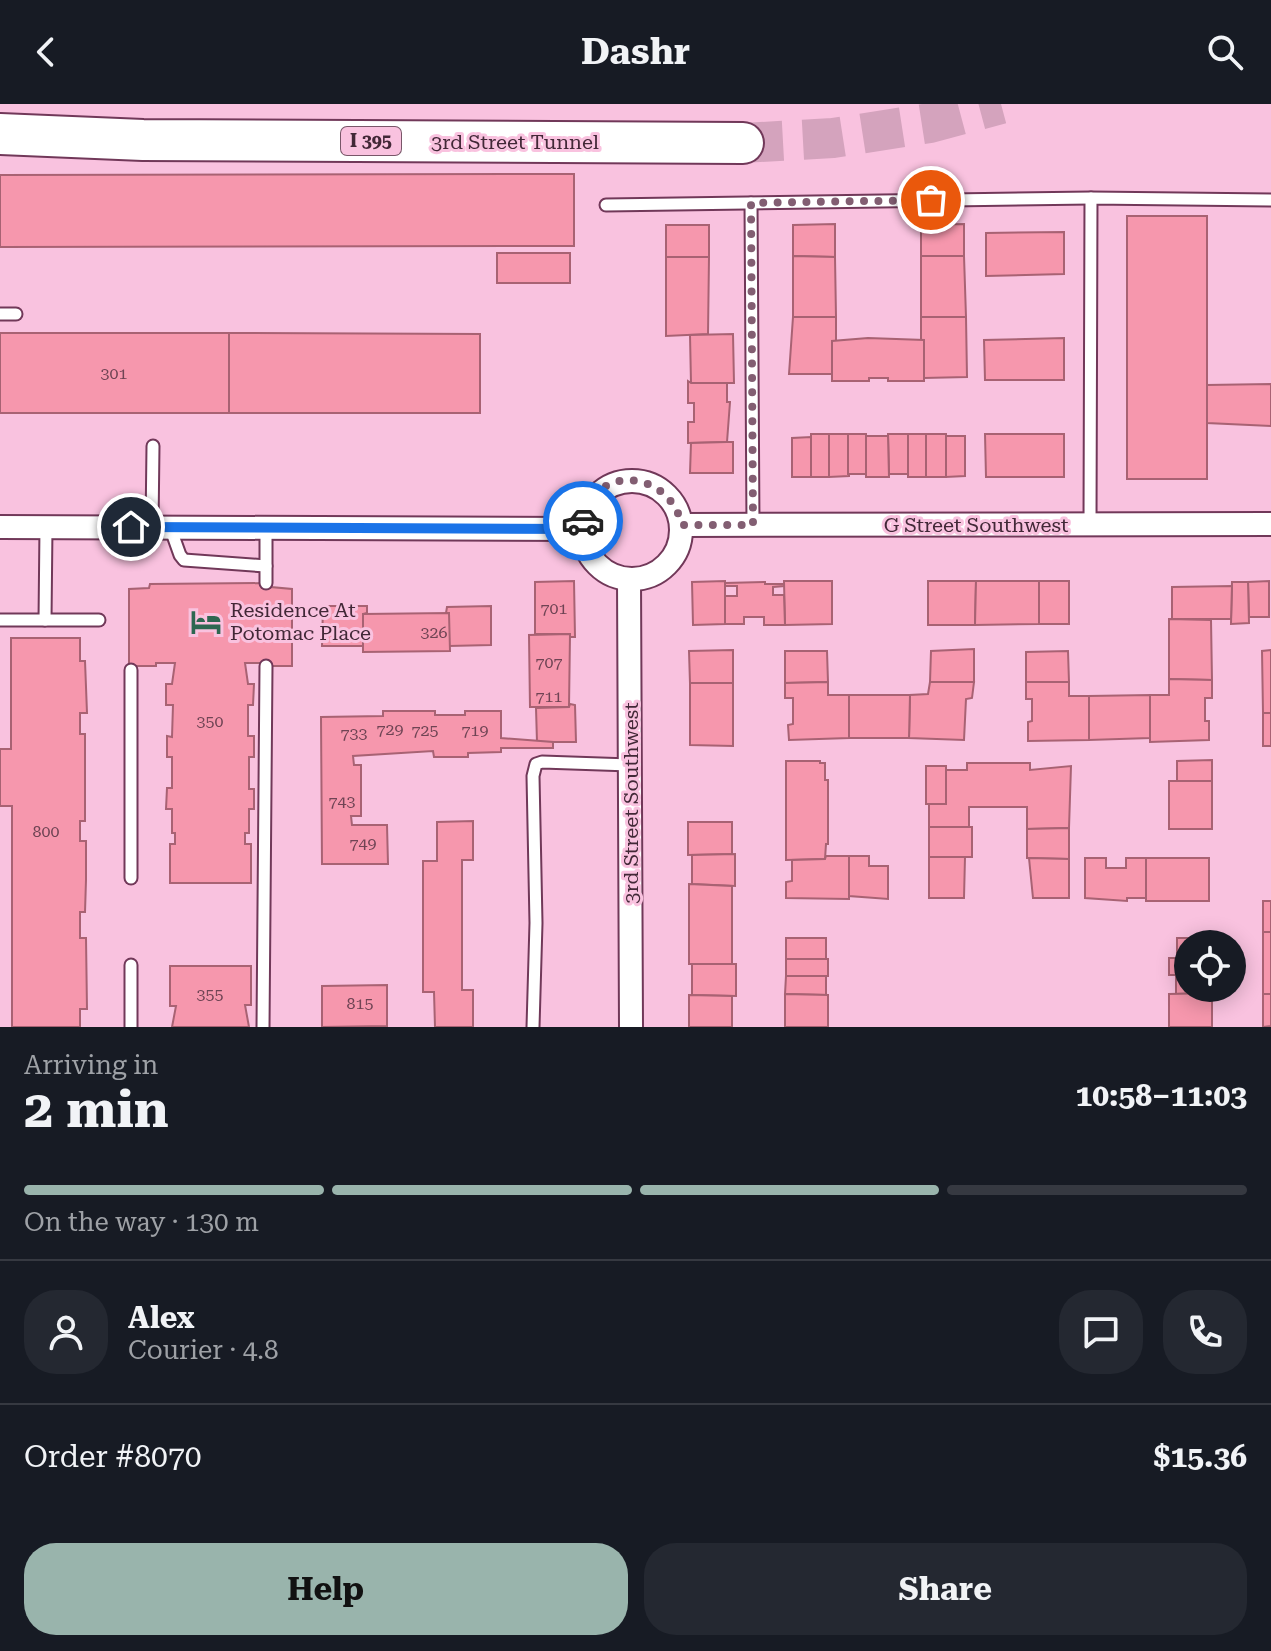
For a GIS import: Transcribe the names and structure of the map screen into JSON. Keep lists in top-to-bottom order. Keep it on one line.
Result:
{"streets":{"highway":["I 395","3rd Street Tunnel"],"street":["G Street Southwest","3rd Street Southwest"]},"crossings":[["G Street Southwest","3rd Street Southwest"]],"places":{"hotel":["Residence At Potomac Place"]},"house_numbers":["301","701","326","707","711","350","729","725","719","733","743","800","749","355","815"],"page":{"header":"Dashr","heading":["2 min","Arriving in","10:58–11:03"],"panel":["Alex","Courier · 4.8","Order #8070","$15.36"],"bar":"On the way · 130 m","buttons":["Help","Share"]}}
